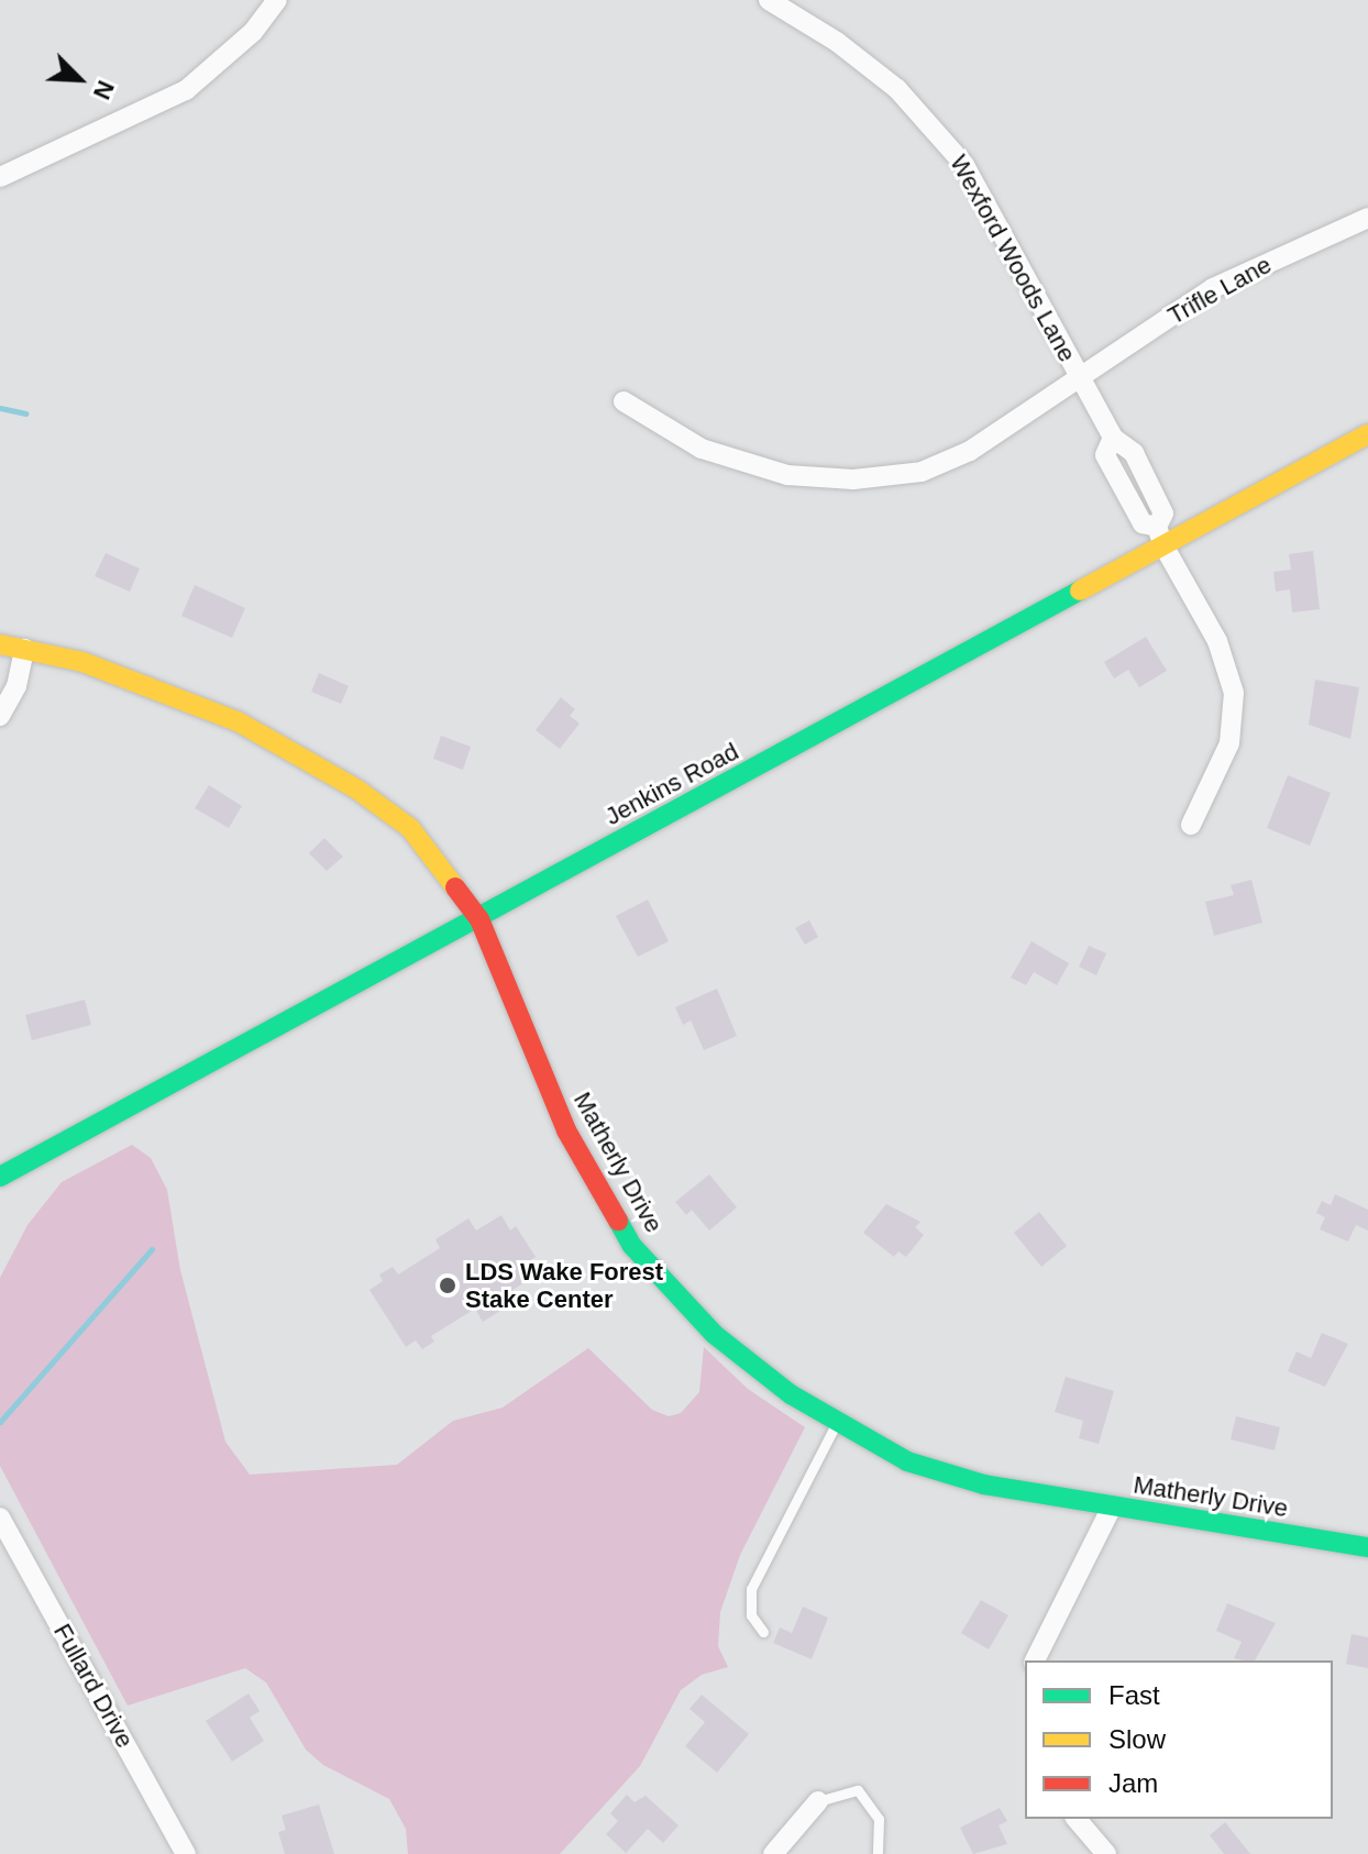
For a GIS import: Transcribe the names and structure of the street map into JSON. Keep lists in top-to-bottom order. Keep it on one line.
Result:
{"streets":{"street":["Wexford Woods Lane","Trifle Lane","Jenkins Road","Matherly Drive","Fullard Drive"]},"crossings":[["Wexford Woods Lane","Trifle Lane"],["Wexford Woods Lane","Jenkins Road"],["Jenkins Road","Matherly Drive"]],"places":["LDS Wake Forest Stake Center"],"legend":["Fast","Slow","Jam"],"north":"bottom right"}
